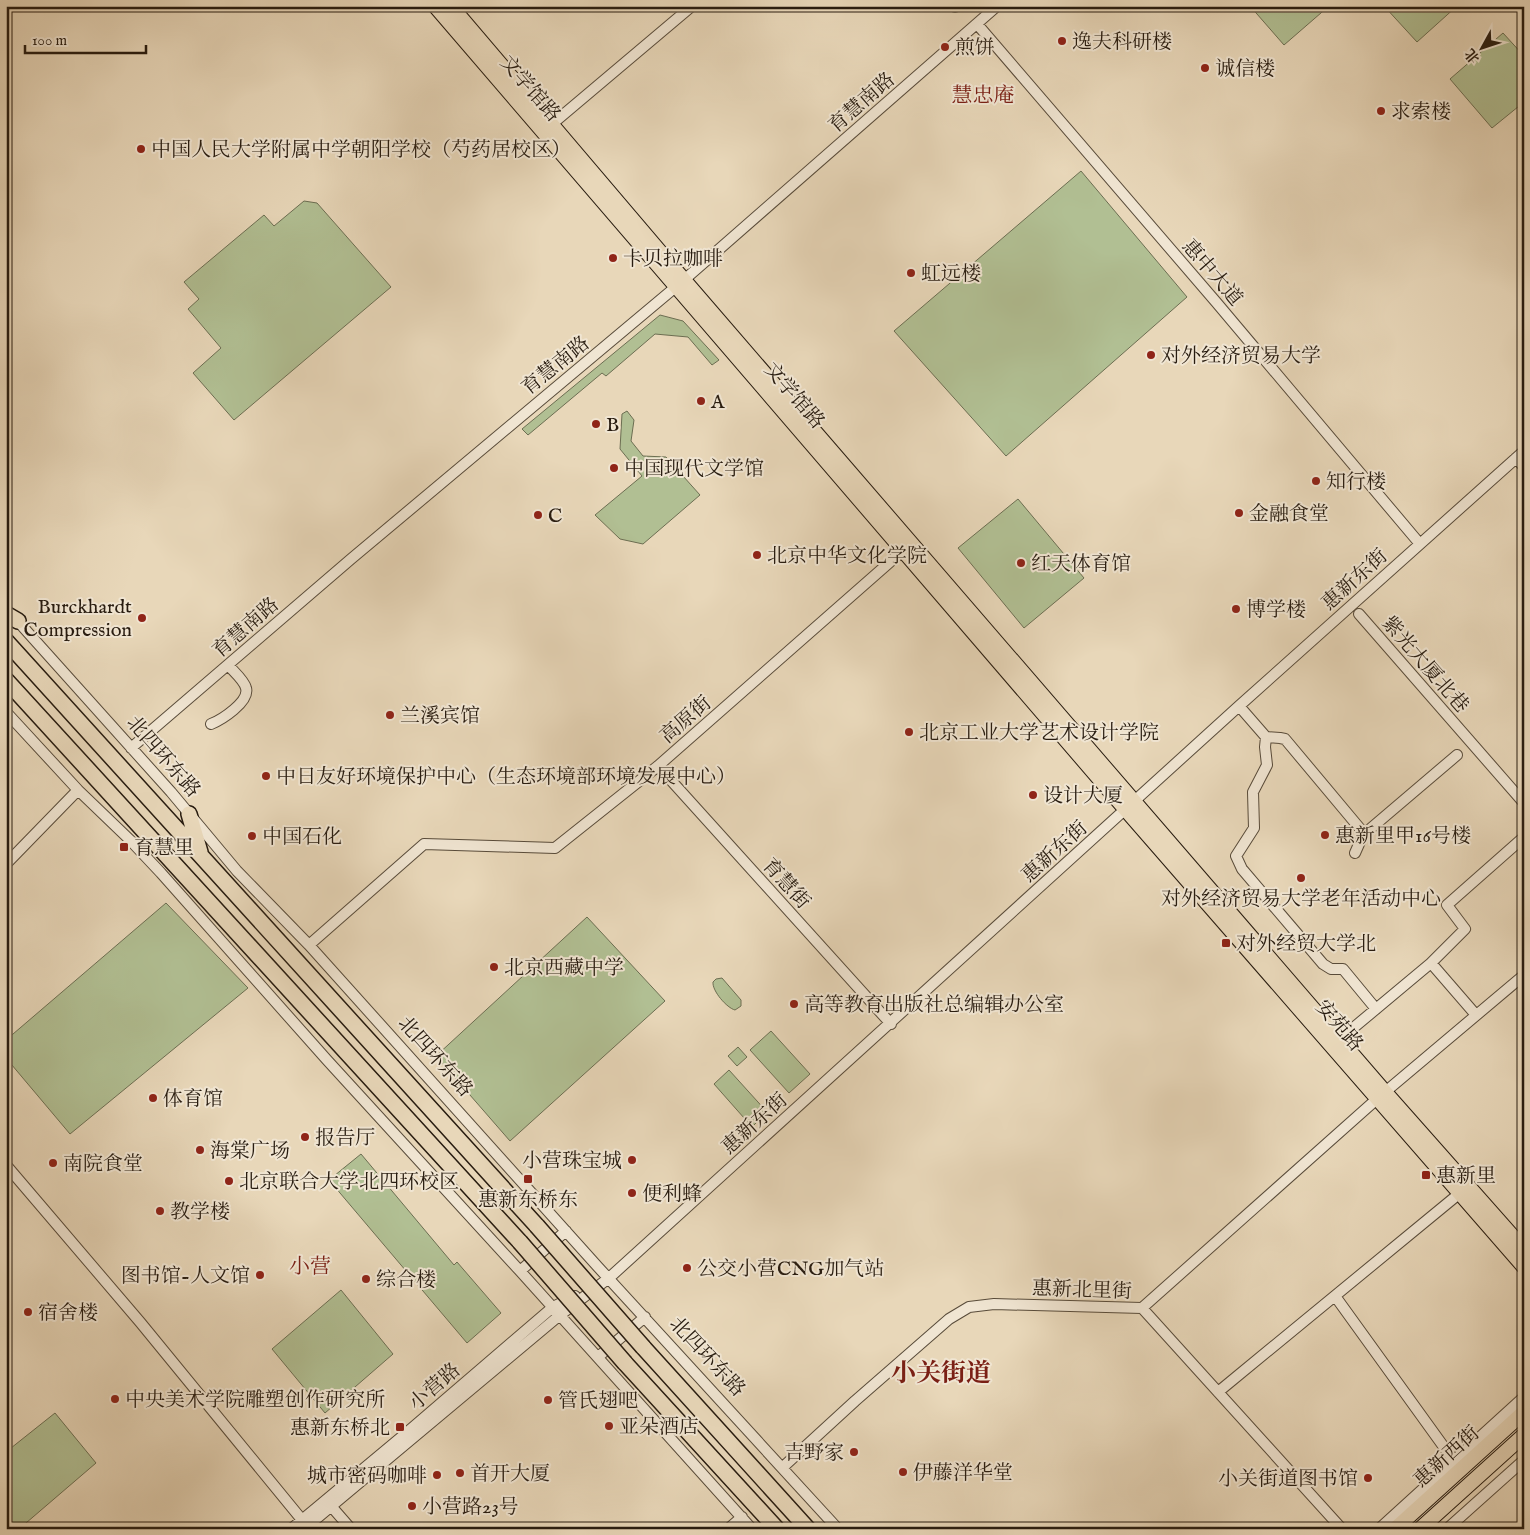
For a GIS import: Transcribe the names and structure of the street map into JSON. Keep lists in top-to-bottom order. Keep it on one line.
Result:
{"streets":{"highway":["北四环东路"],"main road":["文学馆路","安苑路","惠新西街"],"street":["育慧南路","惠中大道","惠新东街","紫光大厦北巷","高原街","育慧街","惠新北里街","小营路"]},"crossings":[["文学馆路","育慧南路"],["文学馆路","惠新东街"],["文学馆路","高原街"],["文学馆路","安苑路"],["育慧南路","惠中大道"],["育慧南路","北四环东路"],["惠中大道","惠新东街"],["惠新东街","北四环东路"],["惠新东街","育慧街"],["惠新东街","安苑路"],["惠新东街","小营路"],["高原街","北四环东路"],["高原街","育慧街"],["北四环东路","惠新北里街"]],"districts":["慧忠庵","小营","小关街道"],"places":{"other":["逸夫科研楼","煎饼","诚信楼","求索楼","中国人民大学附属中学朝阳学校（芍药居校区）","卡贝拉咖啡","虹远楼","对外经济贸易大学","A","B","中国现代文学馆","知行楼","金融食堂","C","北京中华文化学院","红天体育馆","博学楼","Burckhardt Compression","兰溪宾馆","北京工业大学艺术设计学院","中日友好环境保护中心（生态环境部环境发展中心）","设计大厦","惠新里甲16号楼","中国石化","对外经济贸易大学老年活动中心","北京西藏中学","高等教育出版社总编辑办公室","体育馆","报告厅","海棠广场","小营珠宝城","南院食堂","北京联合大学北四环校区","便利蜂","教学楼","公交小营CNG加气站","图书馆-人文馆","综合楼","宿舍楼","中央美术学院雕塑创作研究所","管氏翅吧","亚朵酒店","吉野家","伊藤洋华堂","首开大厦","城市密码咖啡","小关街道图书馆","小营路23号"],"transit":["育慧里","对外经贸大学北","惠新里","惠新东桥东","惠新东桥北"]},"scale_bar":"100 m","north":"bottom left"}
